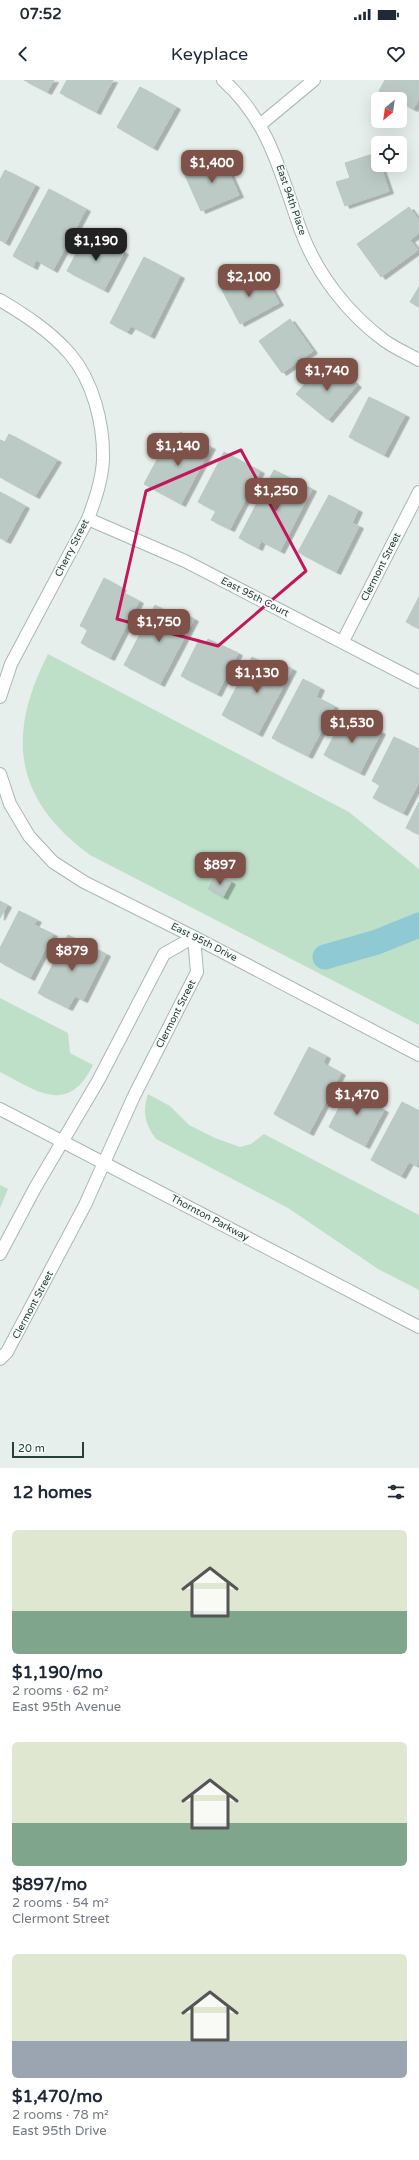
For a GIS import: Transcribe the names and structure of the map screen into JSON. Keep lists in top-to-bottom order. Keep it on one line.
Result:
{"streets":{"street":["East 94th Place","Cherry Street","Clermont Street","East 95th Court","East 95th Drive","Thornton Parkway"]},"crossings":[["Cherry Street","East 95th Court"],["Clermont Street","East 95th Court"],["Clermont Street","East 95th Drive"],["Clermont Street","Thornton Parkway"]],"scale_bar":"20 m","north":"bottom left","page":{"status":"07:52","header":"Keyplace","price":["$1,400","$1,190","$2,100","$1,740","$1,140","$1,250","$1,750","$1,130","$1,530","$897","$879","$1,470"],"scale":"20 m","heading":"12 homes","list":[{"name":"$1,190/mo","note":"2 rooms · 62 m² · East 95th Avenue"},{"name":"$897/mo","note":"2 rooms · 54 m² · Clermont Street"},{"name":"$1,470/mo","note":"2 rooms · 78 m² · East 95th Drive"}]}}
